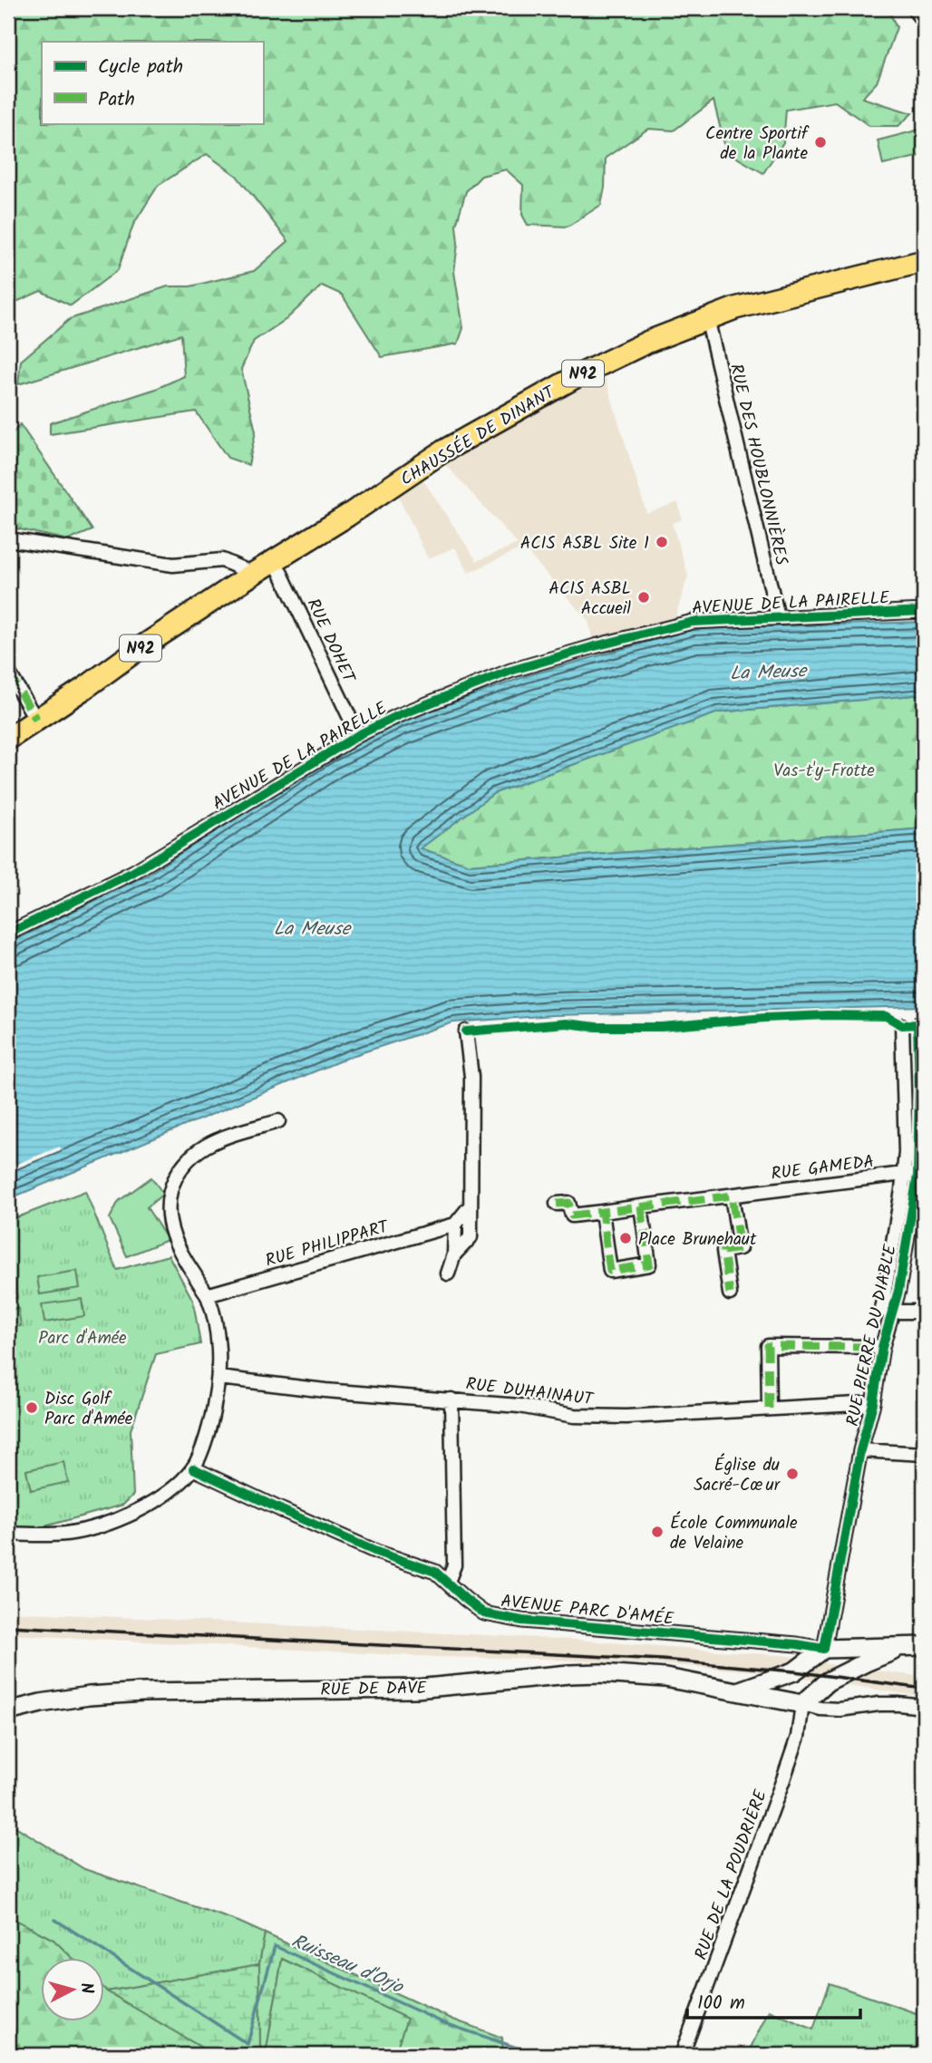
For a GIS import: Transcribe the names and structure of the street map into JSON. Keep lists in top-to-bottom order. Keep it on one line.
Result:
{"streets":{"main road":["N92","CHAUSSÉE DE DINANT","RUE DE DAVE"],"street":["RUE DES HOUBLONNIÈRES","AVENUE DE LA PAIRELLE","RUE DOHET","RUE GAMEDA","RUE PHILIPPART","RUE PIERRE DU DIABLE","RUE DUHAINAUT","AVENUE PARC D'AMÉE","RUE DE LA POUDRIÈRE"]},"crossings":[["CHAUSSÉE DE DINANT","RUE DES HOUBLONNIÈRES"],["CHAUSSÉE DE DINANT","RUE DOHET"],["RUE DES HOUBLONNIÈRES","AVENUE DE LA PAIRELLE"],["AVENUE DE LA PAIRELLE","RUE DOHET"],["RUE GAMEDA","RUE PIERRE DU DIABLE"],["RUE PIERRE DU DIABLE","RUE DUHAINAUT"],["RUE PIERRE DU DIABLE","AVENUE PARC D'AMÉE"],["RUE DE DAVE","RUE DE LA POUDRIÈRE"]],"water":["La Meuse","Ruisseau d'Orjo"],"parks":["Vas-t'y-Frotte","Parc d'Amée"],"places":["Centre Sportif de la Plante","ACIS ASBL Site 1","ACIS ASBL Accueil","Place Brunehaut","Disc Golf Parc d'Amée","Église du Sacré-Cœur","École Communale de Velaine"],"legend":["Cycle path","Path"],"scale_bar":"100 m","north":"right"}
